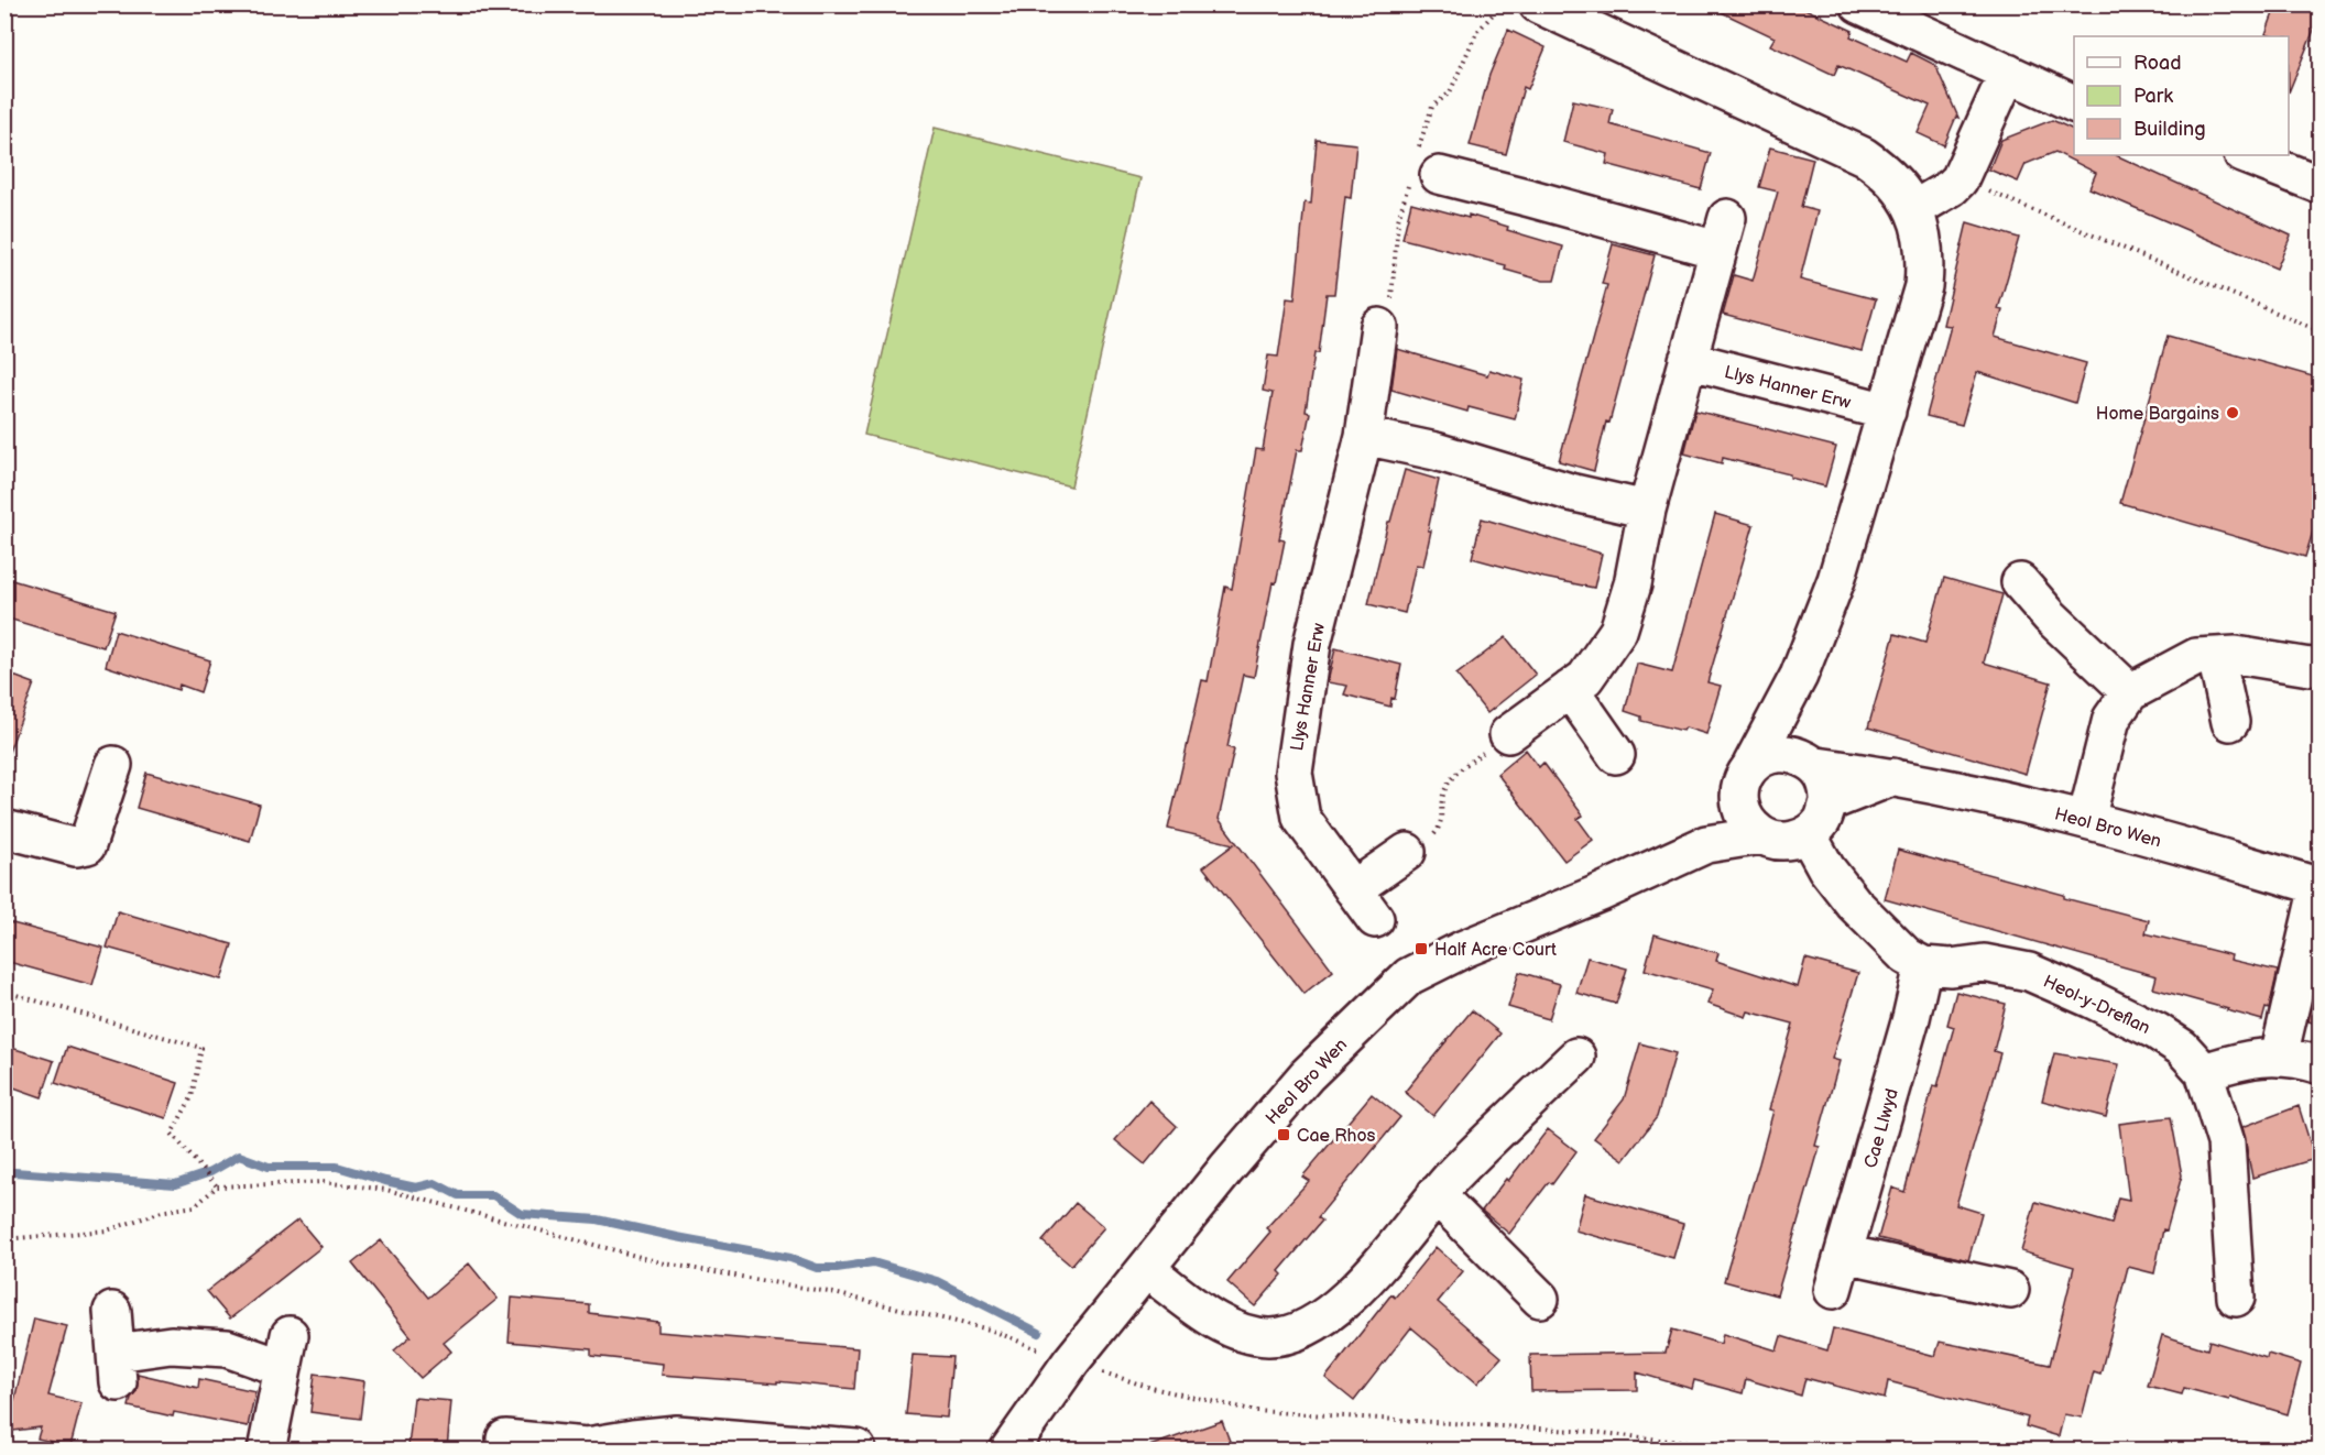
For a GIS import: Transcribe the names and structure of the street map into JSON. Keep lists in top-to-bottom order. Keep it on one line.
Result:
{"streets":{"street":["Llys Hanner Erw","Heol Bro Wen","Heol-y-Dreflan","Cae Llwyd"]},"crossings":[["Heol-y-Dreflan","Cae Llwyd"]],"places":{"other":["Home Bargains"],"transit":["Half Acre Court","Cae Rhos"]},"legend":["Road","Park","Building"]}
